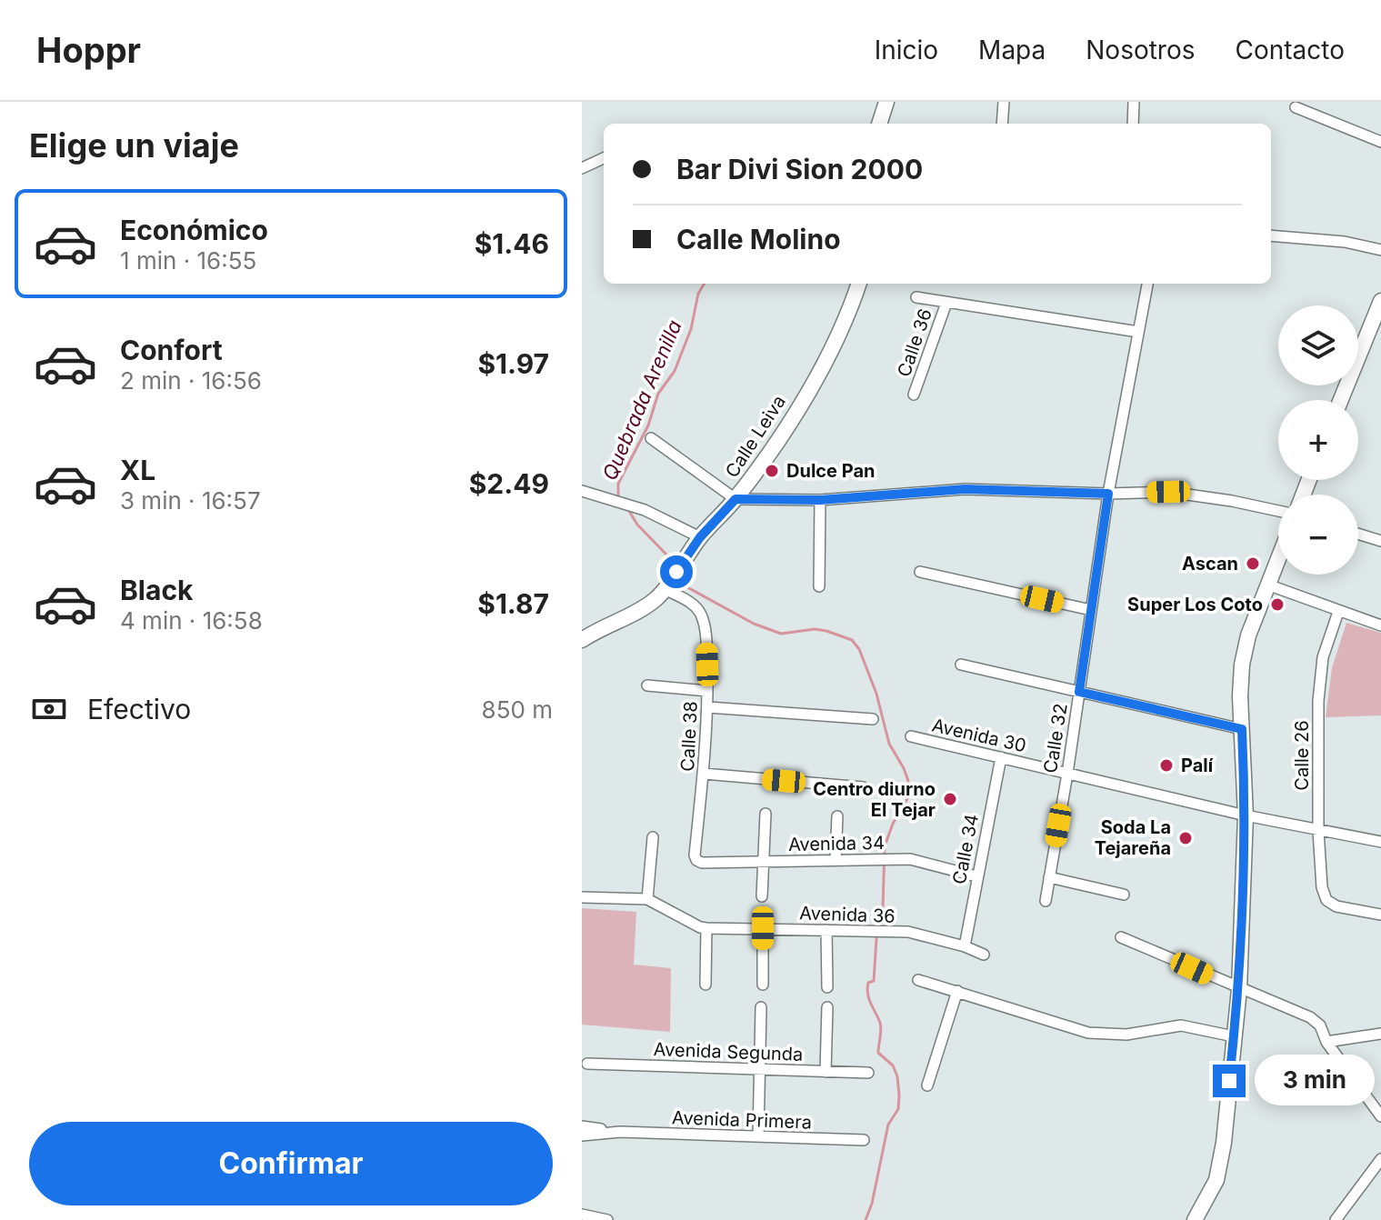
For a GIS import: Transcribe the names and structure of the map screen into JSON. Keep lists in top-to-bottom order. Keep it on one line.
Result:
{"streets":{"main road":["Calle Leiva"],"street":["Calle 36","Avenida 30","Calle 38","Calle 32","Calle 26","Avenida 34","Calle 34","Avenida 36","Avenida Segunda","Avenida Primera"]},"crossings":[["Calle Leiva","Calle 38"],["Avenida 30","Calle 32"],["Avenida 30","Calle 26"],["Avenida 30","Calle 34"],["Calle 38","Avenida 34"],["Avenida 34","Calle 34"],["Calle 34","Avenida 36"]],"water":["Quebrada Arenilla"],"places":["Dulce Pan","Ascan","Super Los Coto","Palí","Centro diurno El Tejar","Soda La Tejareña"],"page":{"header":"Hoppr","nav":["Inicio","Mapa","Nosotros","Contacto"],"heading":"Elige un viaje","banner":["Bar Divi Sion 2000","Calle Molino"],"list":[{"name":"Económico","note":"1 min · 16:55","value":"$1.46"},{"name":"Confort","note":"2 min · 16:56","value":"$1.97"},{"name":"XL","note":"3 min · 16:57","value":"$2.49"},{"name":"Black","note":"4 min · 16:58","value":"$1.87"}],"map_buttons":["+","−"],"pay":["Efectivo","850 m"],"bubble":"3 min","buttons":"Confirmar"}}
